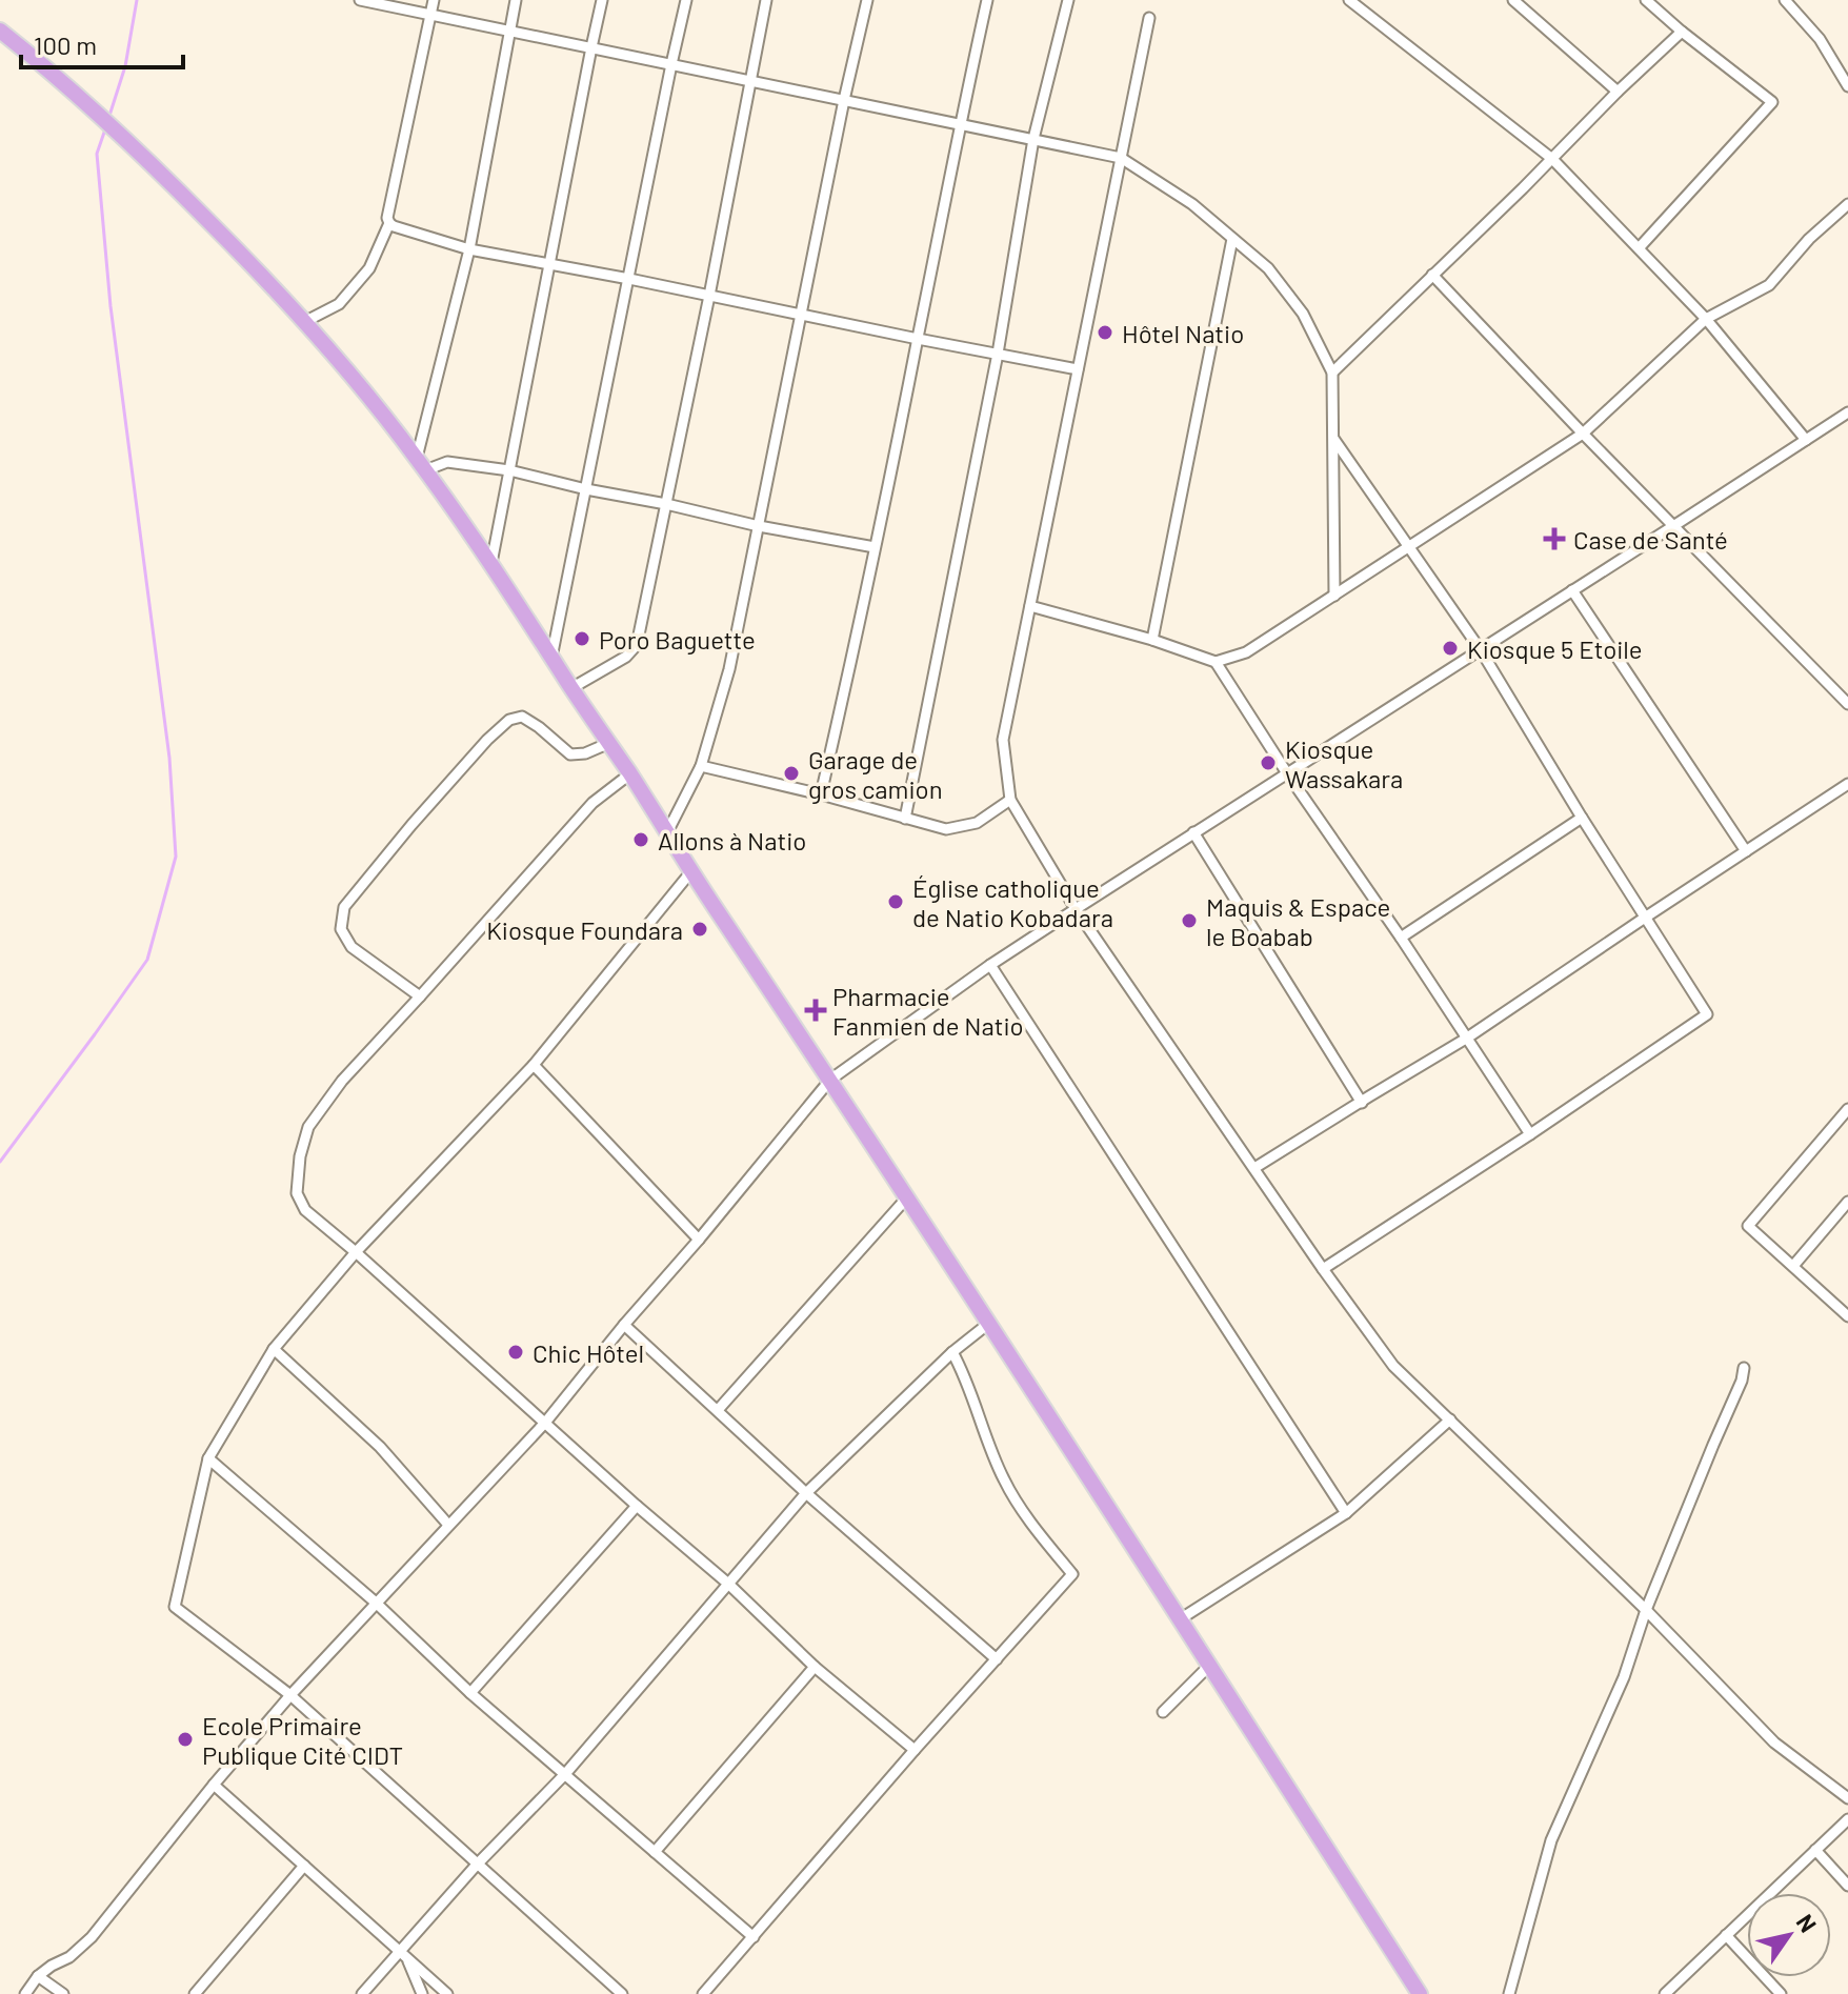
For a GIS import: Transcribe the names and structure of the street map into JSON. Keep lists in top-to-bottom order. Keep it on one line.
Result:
{"places":{"other":["Hôtel Natio","Poro Baguette","Kiosque 5 Etoile","Kiosque Wassakara","Garage de gros camion","Allons à Natio","Église catholique de Natio Kobadara","Maquis & Espace le Boabab","Kiosque Foundara","Chic Hôtel","Ecole Primaire Publique Cité CIDT"],"health":["Case de Santé","Pharmacie Fanmien de Natio"]},"scale_bar":"100 m","north":"top right"}
